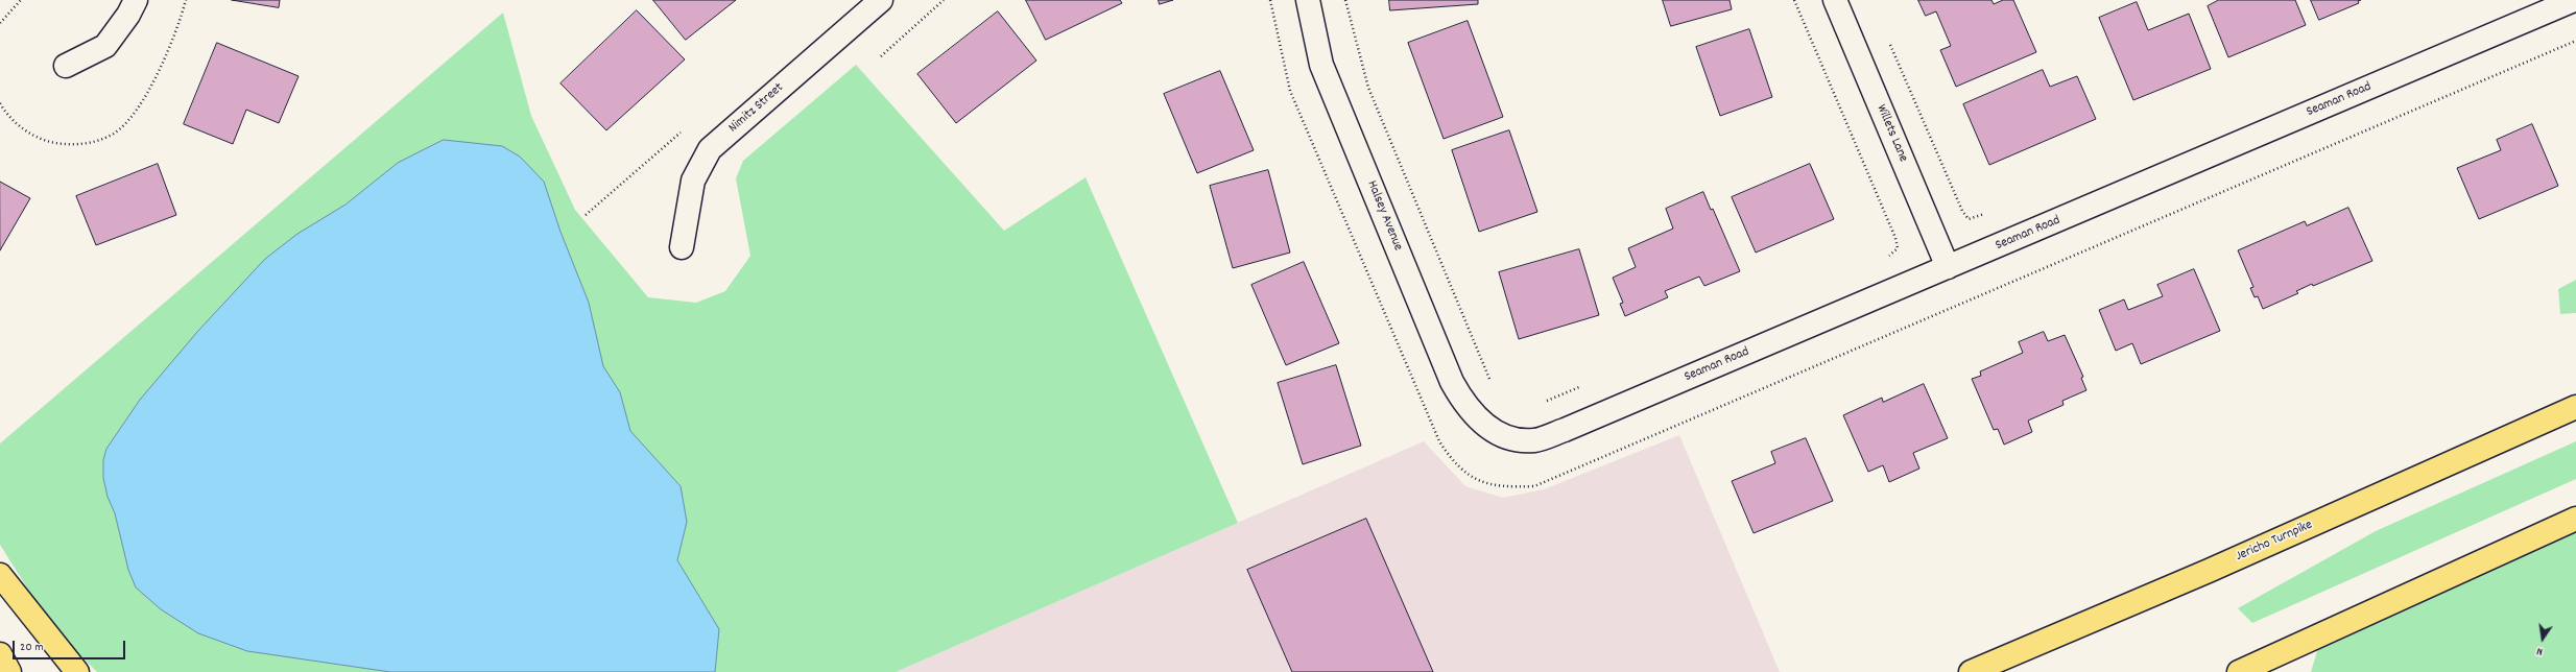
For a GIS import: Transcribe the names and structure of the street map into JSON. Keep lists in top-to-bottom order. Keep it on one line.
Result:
{"streets":{"main road":["Jericho Turnpike"],"street":["Seaman Road","Nimitz Street","Willets Lane","Halsey Avenue"]},"crossings":[["Seaman Road","Willets Lane"],["Seaman Road","Halsey Avenue"]],"scale_bar":"20 m","north":"bottom"}
